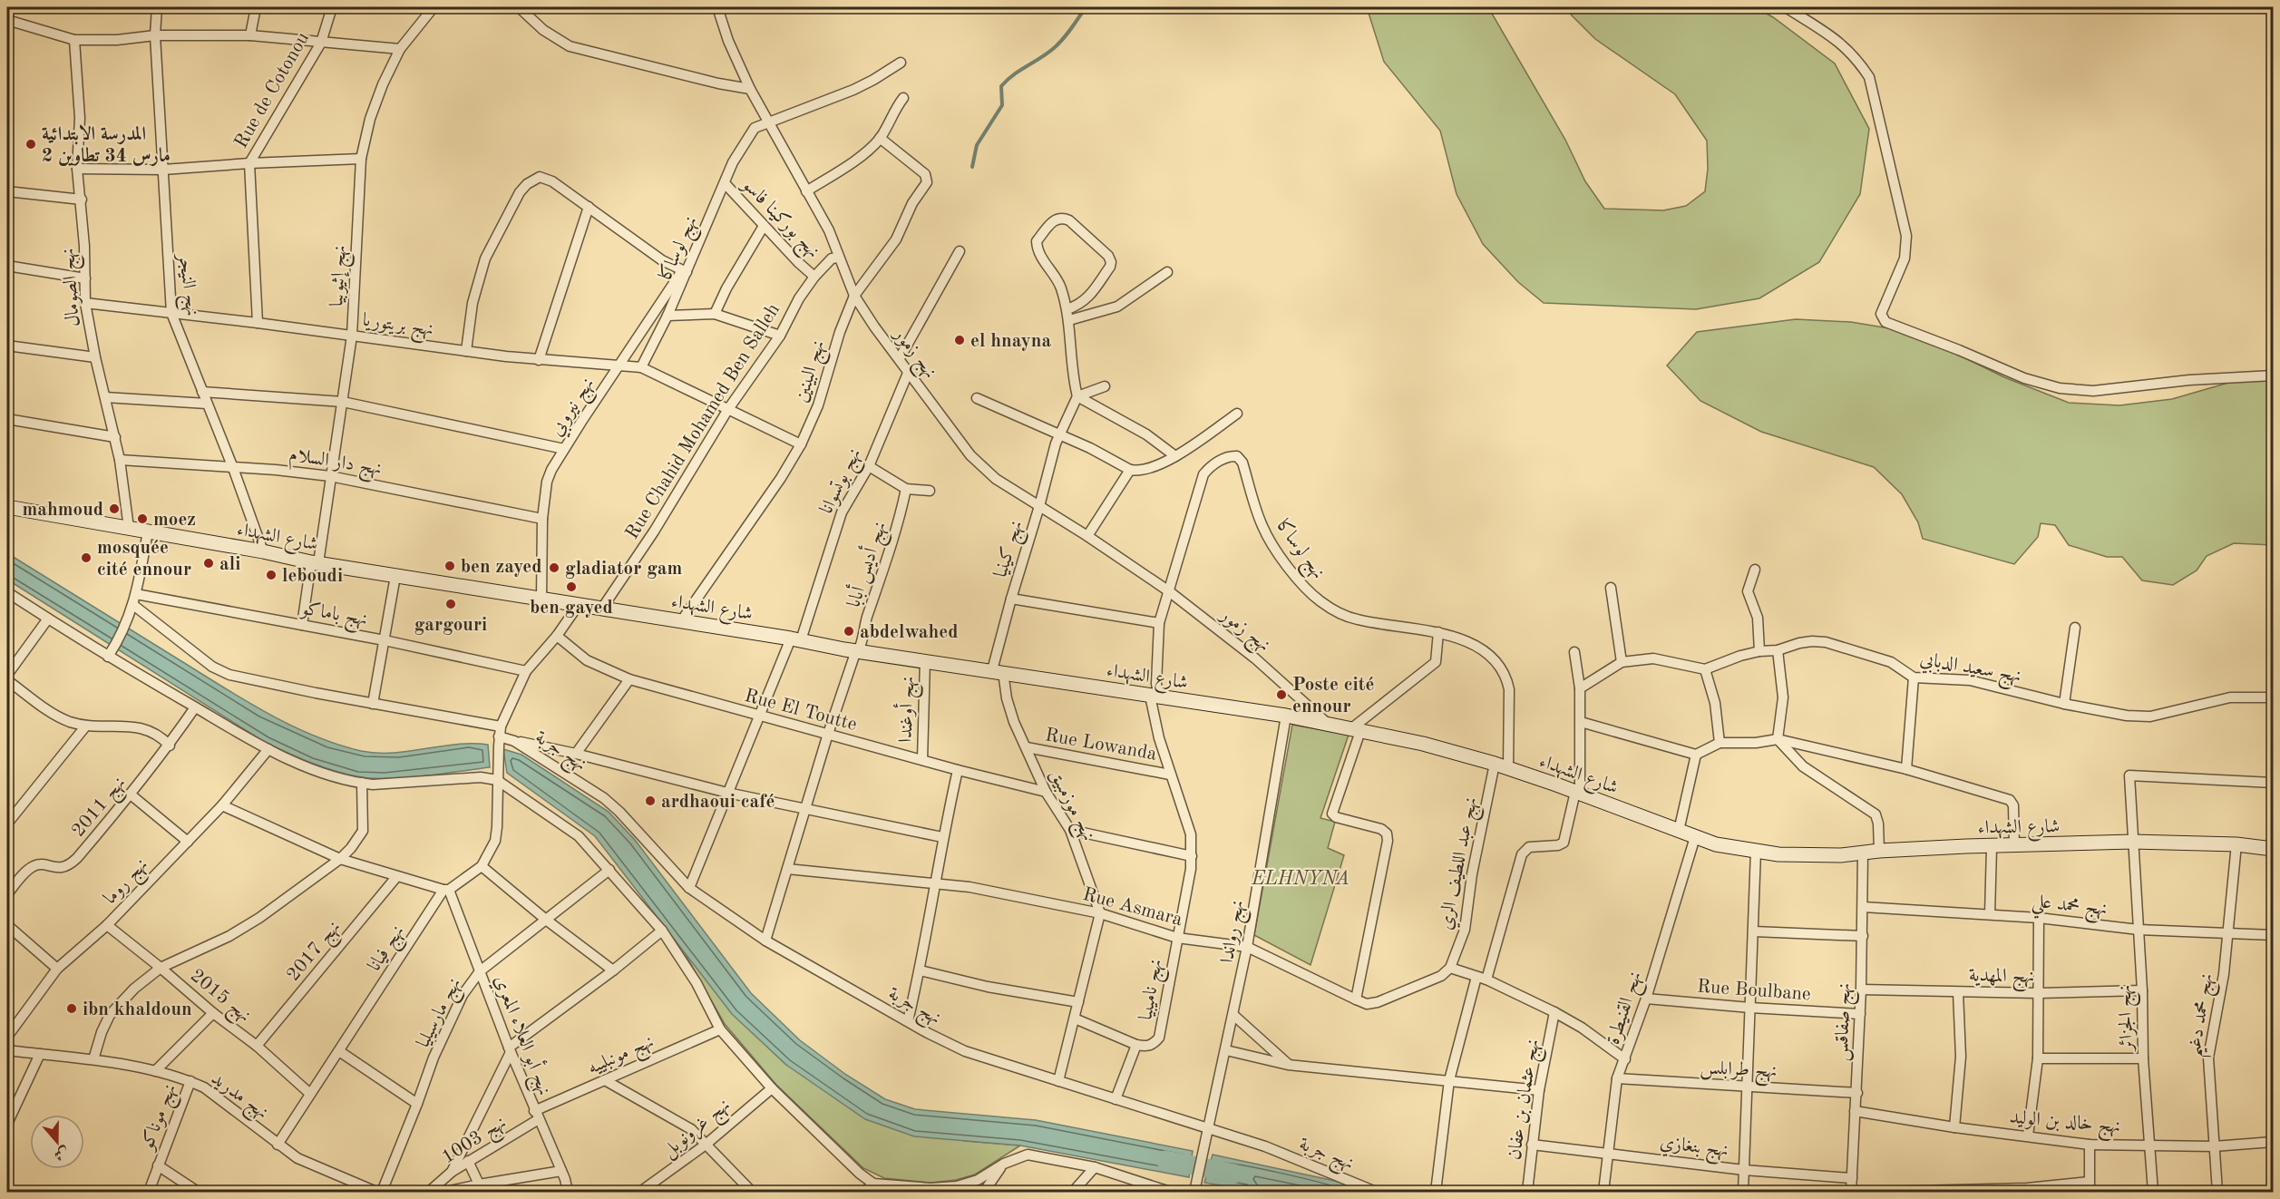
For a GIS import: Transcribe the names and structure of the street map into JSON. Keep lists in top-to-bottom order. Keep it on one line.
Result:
{"streets":{"main road":["شارع الشهداء"],"street":["Rue de Cotonou","نهج بوركينا فاسو","نهج لوساكا","نهج إثيوبيا","نهج النيجر","نهج الصومال","نهج بريتوريا","نهج زمور","نهج البينين","نهج نيروبي","Rue Chahid Mohamed Ben Salleh","نهج دار السلام","نهج بوتسوانا","نهج كينيا","نهج أديس أبابا","نهج باماكو","نهج سعيد الدبابي","Rue El Toutte","نهج أوغندا","Rue Lowanda","نهج جربة","نهج موزمبيق","نهج 2011","نهج عبد اللطيف الري","نهج روما","نهج محمد علي","Rue Asmara","نهج رواندا","نهج فيانا","نهج 2017","نهج المهدية","نهج ناميبيا","Rue Boulbane","نهج 2015","نهح القنيطرة","نهج مارسيليا","نهج محمد دغيم","نهج الجزائر","نهج صفاقس","نهج أبو العلاء المعري","نهج مونبلييه","نهج طرابلس","نهج مدريد","نهج عثمان بن عفان","نهج موناكو","نهج خالد بن الوليد","نهج غرونوبل","نهج 1003","نهج بنغازي"]},"crossings":[["Rue de Cotonou","نهج بريتوريا"],["نهج بوركينا فاسو","نهج لوساكا"],["نهج بوركينا فاسو","Rue Chahid Mohamed Ben Salleh"],["نهج لوساكا","نهج بريتوريا"],["نهج لوساكا","نهج زمور"],["نهج لوساكا","نهج نيروبي"],["نهج لوساكا","شارع الشهداء"],["نهج لوساكا","نهج كينيا"],["نهج لوساكا","نهج ناميبيا"],["نهج إثيوبيا","نهج بريتوريا"],["نهج إثيوبيا","نهج دار السلام"],["نهج إثيوبيا","شارع الشهداء"],["نهج إثيوبيا","نهج باماكو"],["نهج النيجر","نهج بريتوريا"],["نهج النيجر","نهج دار السلام"],["نهج النيجر","شارع الشهداء"],["نهج الصومال","نهج بريتوريا"],["نهج الصومال","نهج دار السلام"],["نهج الصومال","شارع الشهداء"],["نهج بريتوريا","نهج نيروبي"],["نهج زمور","نهج البينين"],["نهج زمور","Rue Chahid Mohamed Ben Salleh"],["نهج زمور","نهج بوتسوانا"],["نهج زمور","شارع الشهداء"],["نهج زمور","نهج كينيا"],["نهج البينين","شارع الشهداء"],["نهج نيروبي","نهج دار السلام"],["نهج نيروبي","شارع الشهداء"],["Rue Chahid Mohamed Ben Salleh","شارع الشهداء"],["نهج بوتسوانا","شارع الشهداء"],["نهج بوتسوانا","Rue El Toutte"],["نهج بوتسوانا","نهج جربة"],["شارع الشهداء","نهج أديس أبابا"],["شارع الشهداء","نهج أوغندا"],["شارع الشهداء","نهج موزمبيق"],["شارع الشهداء","نهج عبد اللطيف الري"],["شارع الشهداء","نهج رواندا"],["شارع الشهداء","نهج ناميبيا"],["شارع الشهداء","نهح القنيطرة"],["شارع الشهداء","نهج محمد دغيم"],["شارع الشهداء","نهج الجزائر"],["شارع الشهداء","نهج صفاقس"],["نهج أديس أبابا","Rue El Toutte"],["نهج أديس أبابا","نهج جربة"],["نهج أديس أبابا","Rue Asmara"],["Rue El Toutte","نهج أوغندا"],["Rue El Toutte","نهج موزمبيق"],["Rue Lowanda","نهج موزمبيق"],["Rue Lowanda","نهج ناميبيا"],["نهج جربة","نهج رواندا"],["نهج جربة","نهج فيانا"],["نهج موزمبيق","Rue Asmara"],["نهج عبد اللطيف الري","Rue Asmara"],["نهج روما","نهج 2015"],["نهج محمد علي","نهج محمد دغيم"],["نهج محمد علي","نهج الجزائر"],["نهج محمد علي","نهج صفاقس"],["Rue Asmara","نهج رواندا"],["Rue Asmara","نهج ناميبيا"],["نهج فيانا","نهج 2015"],["نهج فيانا","نهج أبو العلاء المعري"],["نهج فيانا","نهج مدريد"],["نهج 2017","نهج 2015"],["نهج المهدية","نهج الجزائر"],["نهج المهدية","نهج صفاقس"],["Rue Boulbane","نهح القنيطرة"],["Rue Boulbane","نهج صفاقس"],["نهح القنيطرة","نهج طرابلس"],["نهح القنيطرة","نهج بنغازي"],["نهج مارسيليا","نهج أبو العلاء المعري"],["نهج محمد دغيم","نهج خالد بن الوليد"],["نهج الجزائر","نهج خالد بن الوليد"],["نهج صفاقس","نهج طرابلس"],["نهج صفاقس","نهج خالد بن الوليد"],["نهج صفاقس","نهج بنغازي"],["نهج أبو العلاء المعري","نهج مونبلييه"],["نهج أبو العلاء المعري","نهج 1003"],["نهج مونبلييه","نهج 1003"],["نهج مدريد","نهج موناكو"],["نهج عثمان بن عفان","نهج بنغازي"]],"parks":["ELHNYNA"],"places":["المدرسة الابتدائية 2 مارس 34 تطاوين","el hnayna","mahmoud","moez","mosquée cité ennour","ali","ben zayed","gladiator gam","leboudi","ben gayed","gargouri","abdelwahed","Poste cité ennour","ardhaoui café","ibn khaldoun"],"north":"bottom"}
